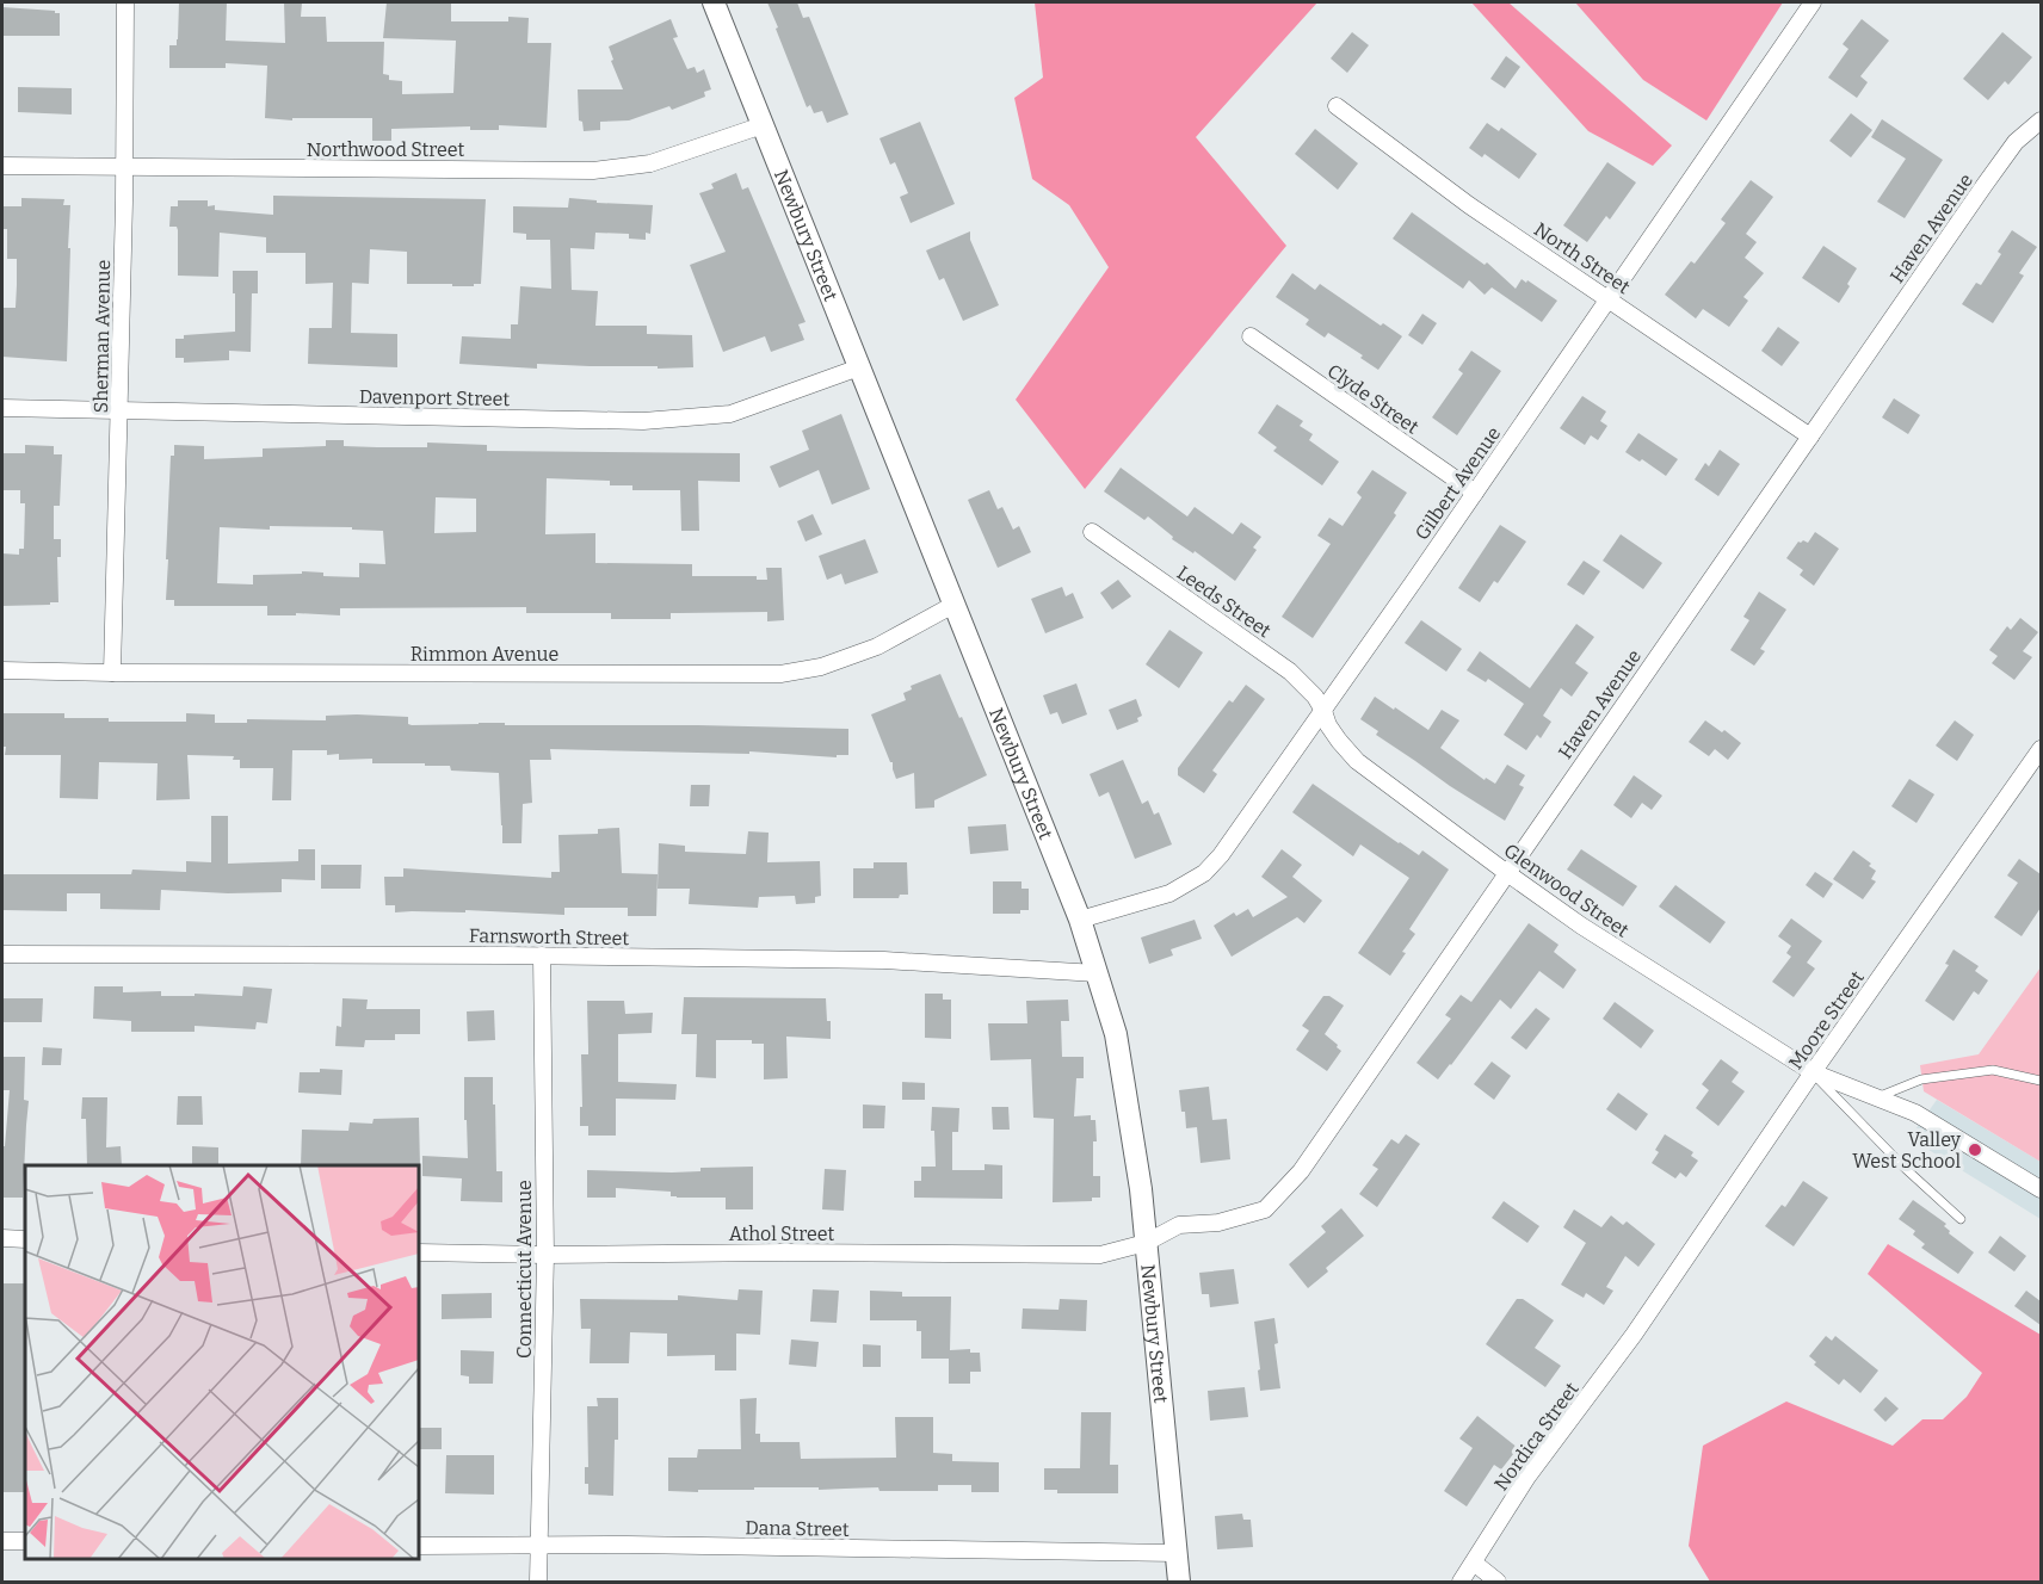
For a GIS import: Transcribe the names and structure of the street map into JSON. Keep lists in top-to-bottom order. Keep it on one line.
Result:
{"streets":{"street":["Northwood Street","Haven Avenue","Newbury Street","North Street","Sherman Avenue","Davenport Street","Clyde Street","Gilbert Avenue","Leeds Street","Rimmon Avenue","Glenwood Street","Farnsworth Street","Moore Street","Athol Street","Connecticut Avenue","Nordica Street","Dana Street"]},"crossings":[["Northwood Street","Newbury Street"],["Northwood Street","Sherman Avenue"],["Haven Avenue","Newbury Street"],["Haven Avenue","North Street"],["Haven Avenue","Glenwood Street"],["Haven Avenue","Athol Street"],["Newbury Street","Davenport Street"],["Newbury Street","Gilbert Avenue"],["Newbury Street","Rimmon Avenue"],["Newbury Street","Farnsworth Street"],["Newbury Street","Athol Street"],["Newbury Street","Dana Street"],["North Street","Gilbert Avenue"],["Sherman Avenue","Davenport Street"],["Sherman Avenue","Rimmon Avenue"],["Clyde Street","Gilbert Avenue"],["Gilbert Avenue","Leeds Street"],["Gilbert Avenue","Glenwood Street"],["Leeds Street","Glenwood Street"],["Glenwood Street","Moore Street"],["Farnsworth Street","Connecticut Avenue"],["Moore Street","Nordica Street"],["Athol Street","Connecticut Avenue"],["Connecticut Avenue","Dana Street"]],"places":["Valley West School"]}
